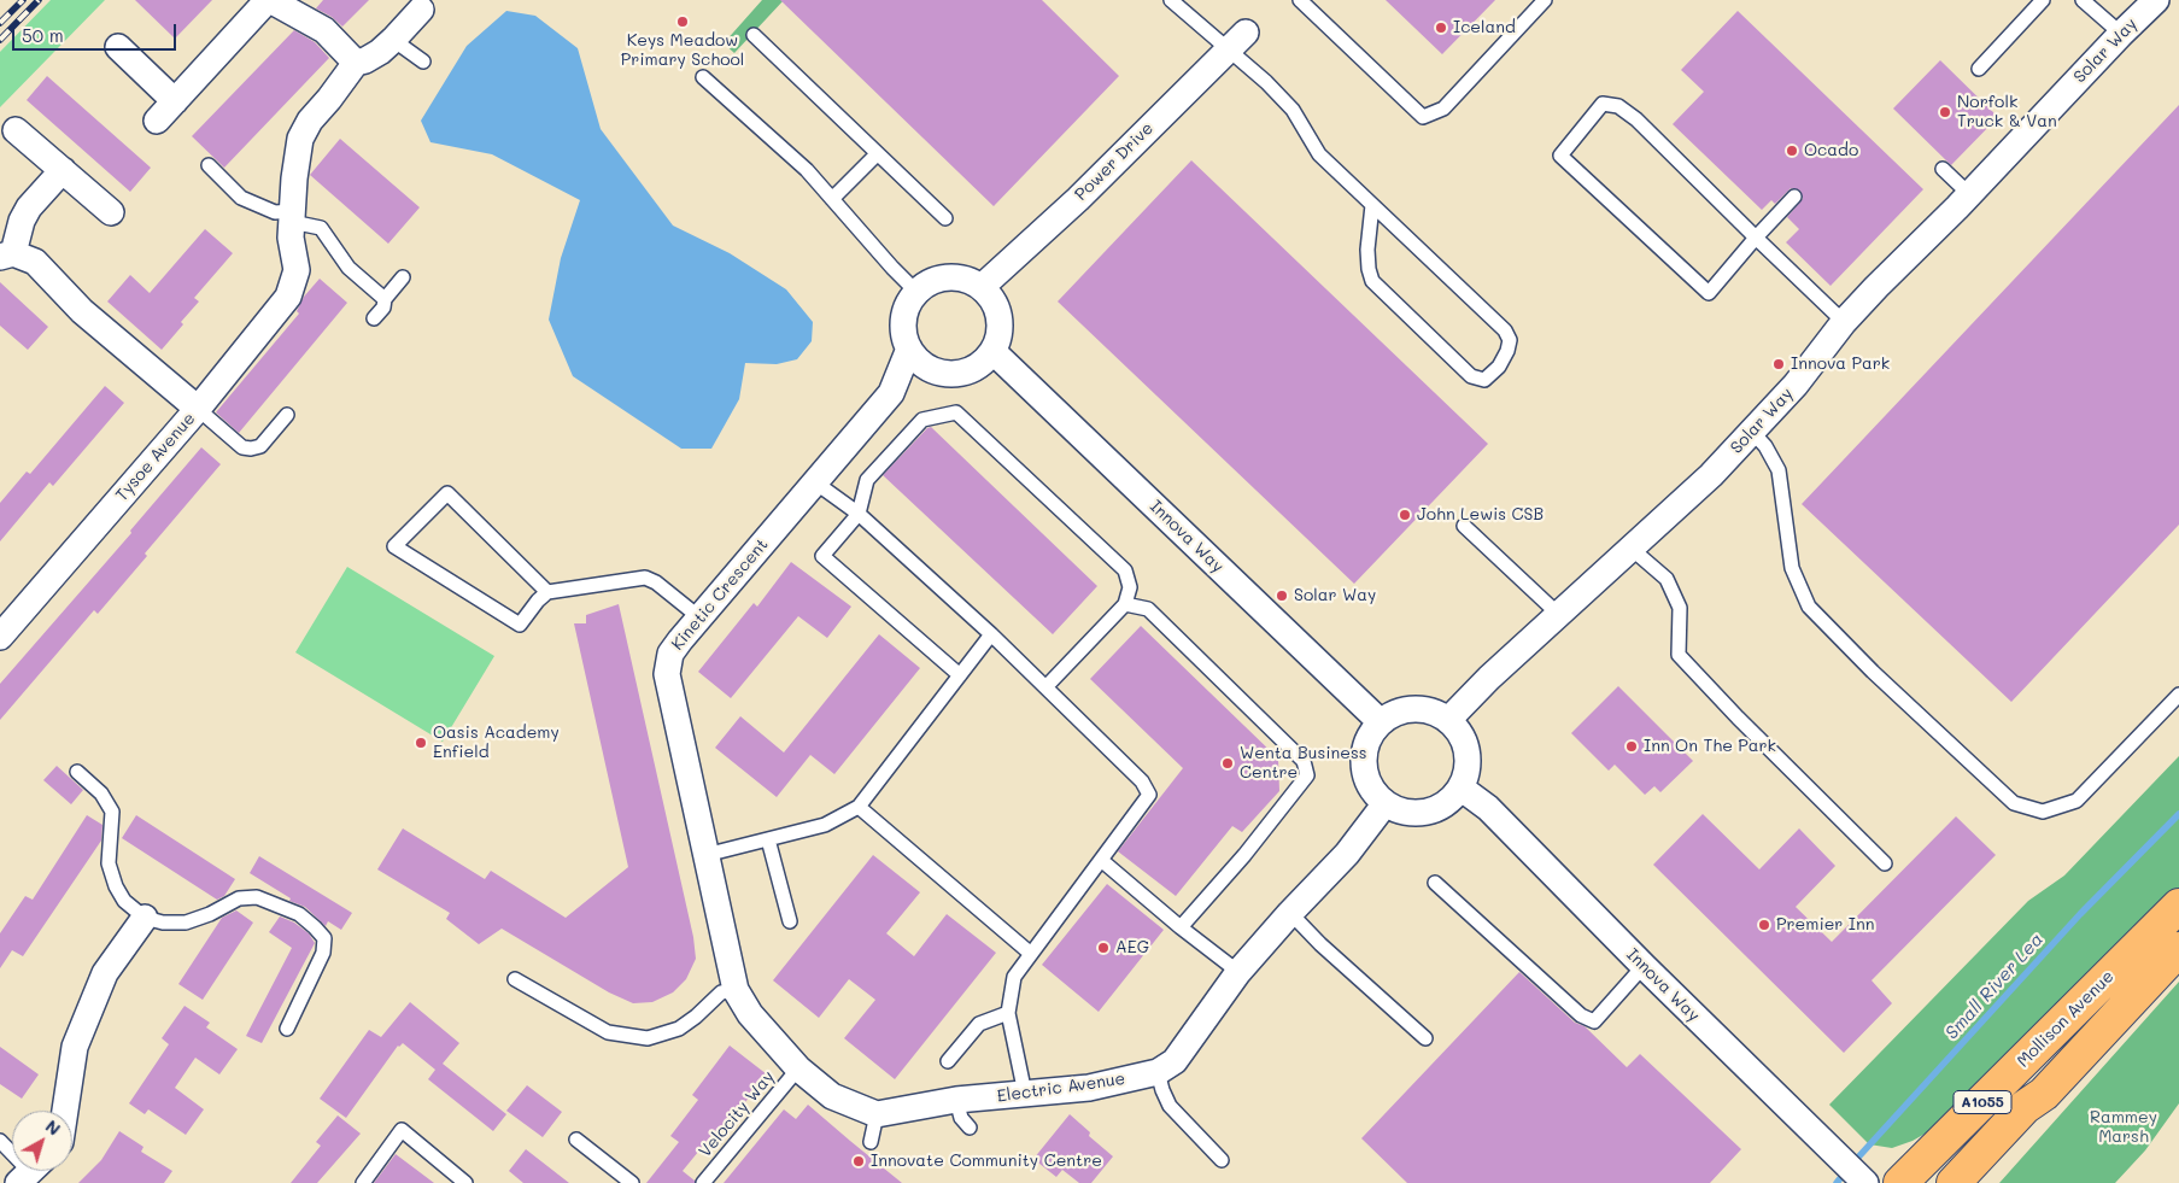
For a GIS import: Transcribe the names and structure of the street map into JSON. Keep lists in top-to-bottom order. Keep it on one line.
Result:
{"streets":{"main road":["Mollison Avenue","A1055"],"street":["Solar Way","Power Drive","Tysoe Avenue","Innova Way","Kinetic Crescent","Electric Avenue"],"lane":["Velocity Way"]},"crossings":[["Solar Way","Innova Way"],["Solar Way","Electric Avenue"],["Power Drive","Innova Way"],["Power Drive","Kinetic Crescent"],["Innova Way","Kinetic Crescent"],["Innova Way","Electric Avenue"]],"water":["Small River Lea"],"parks":["Rammey Marsh"],"places":["Keys Meadow Primary School","Iceland","Norfolk Truck & Van","Ocado","Innova Park","John Lewis CSB","Solar Way","Oasis Academy Enfield","Inn On The Park","Wenta Business Centre","Premier Inn","AEG","Innovate Community Centre"],"scale_bar":"50 m","north":"top right"}
